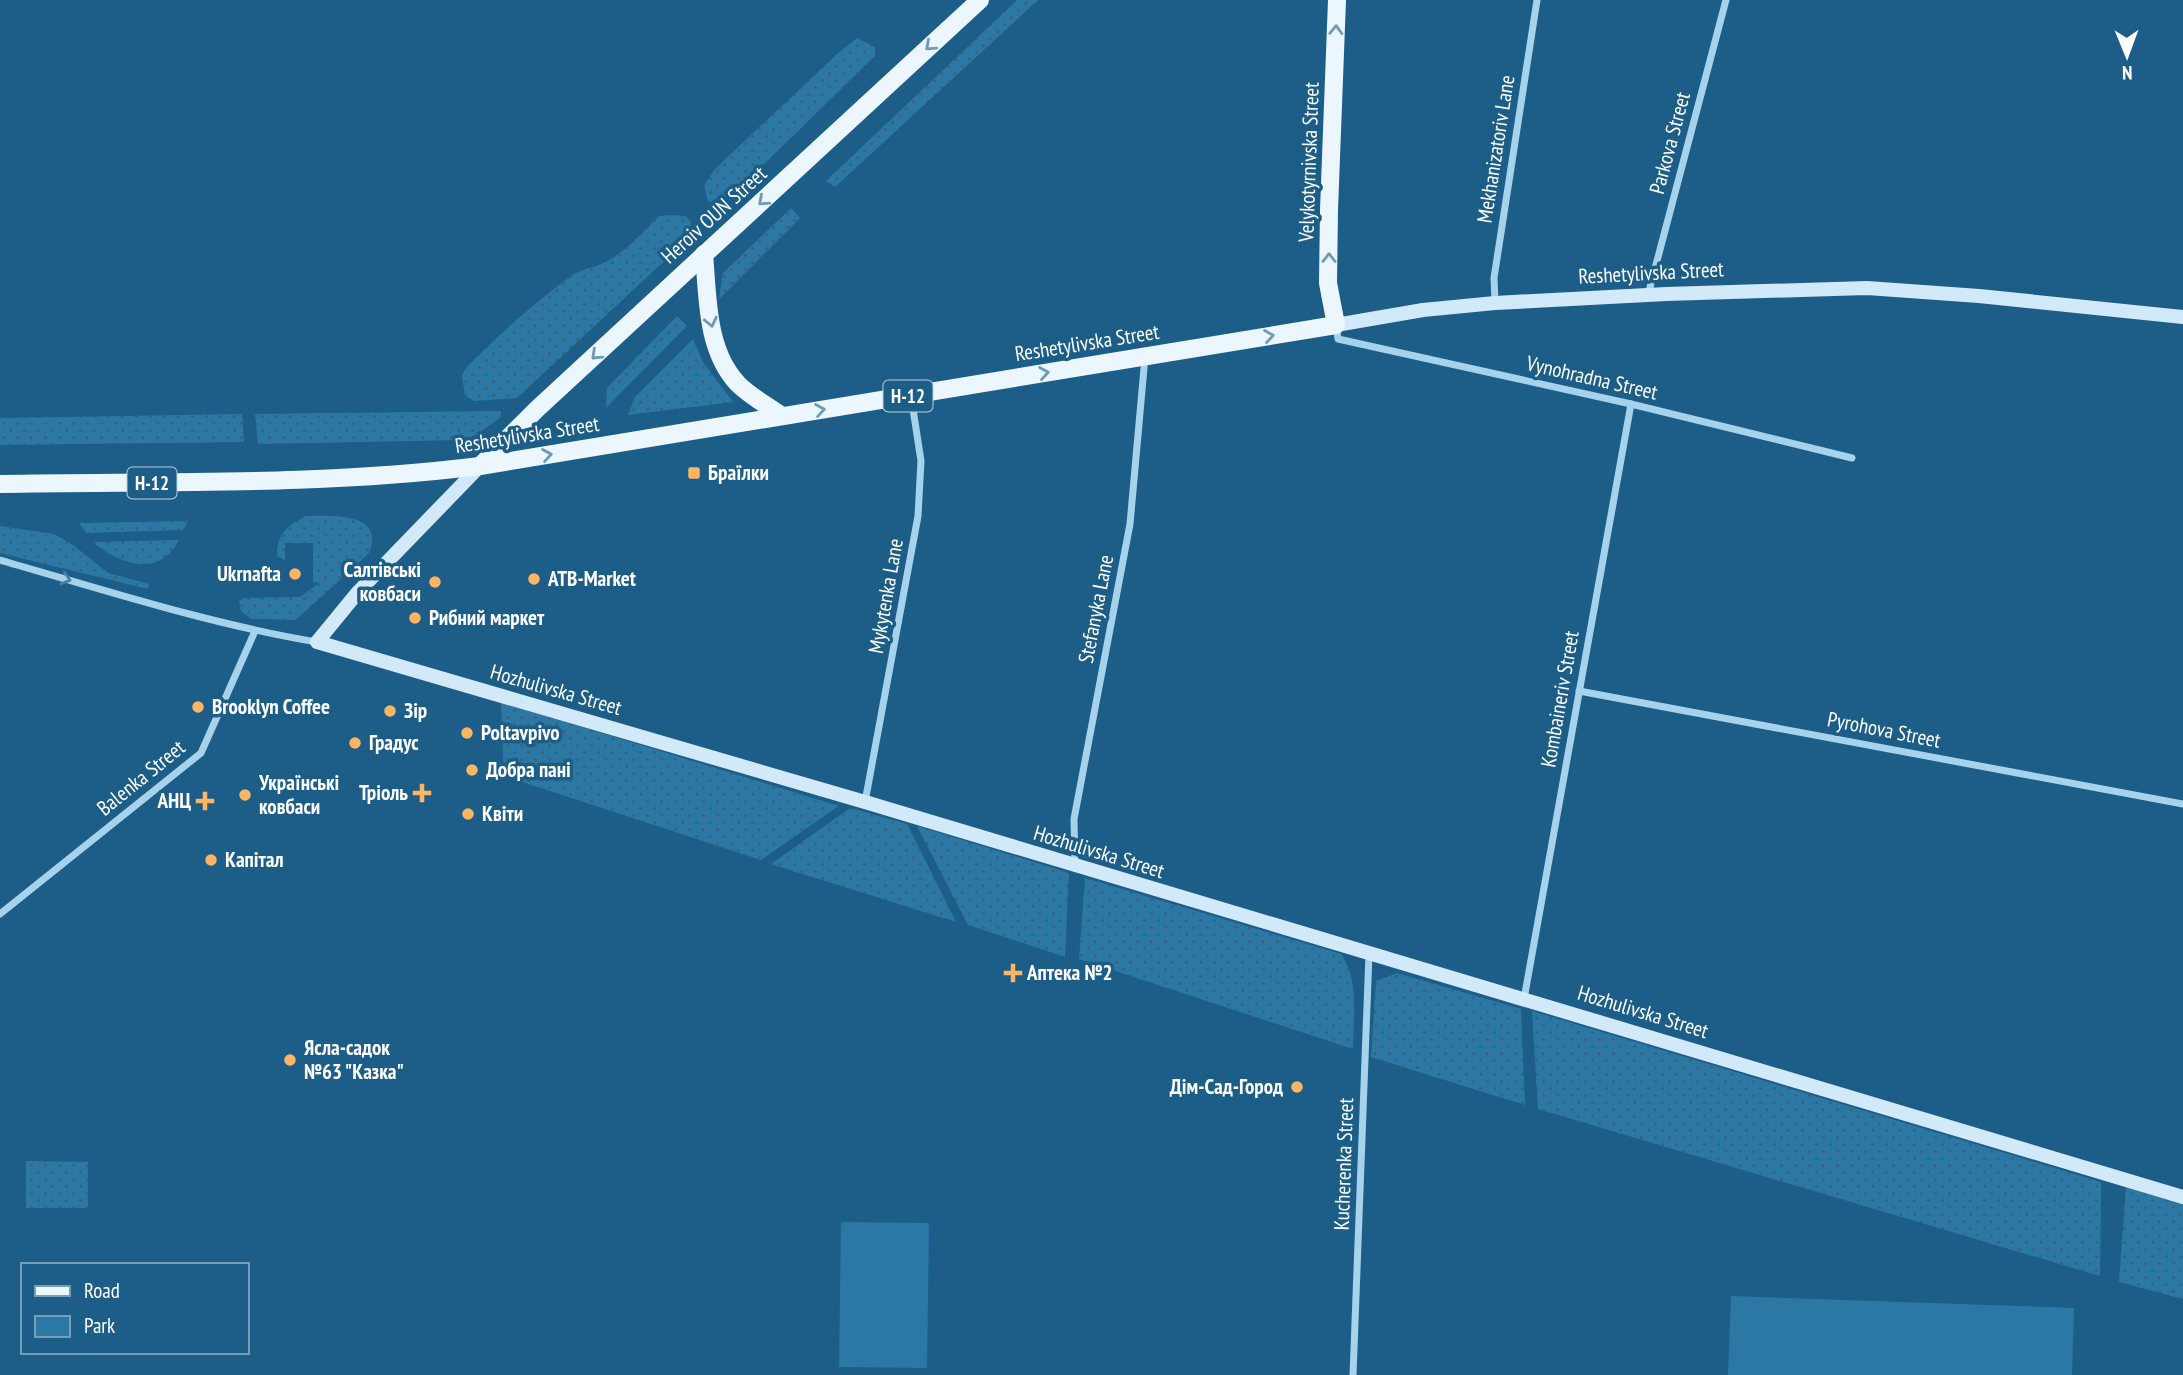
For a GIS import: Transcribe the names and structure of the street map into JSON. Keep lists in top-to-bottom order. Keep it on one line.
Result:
{"streets":{"main road":["Velykotyrnivska Street","Heroiv OUN Street","Reshetylivska Street","Н-12"],"street":["Parkova Street","Mekhanizatoriv Lane","Vynohradna Street","Mykytenka Lane","Stefanyka Lane","Hozhulivska Street","Kombaineriv Street","Pyrohova Street","Balenka Street","Kucherenka Street"]},"crossings":[["Parkova Street","Reshetylivska Street"],["Mekhanizatoriv Lane","Reshetylivska Street"],["Velykotyrnivska Street","Reshetylivska Street"],["Velykotyrnivska Street","Vynohradna Street"],["Heroiv OUN Street","Reshetylivska Street"],["Reshetylivska Street","Vynohradna Street"],["Reshetylivska Street","Mykytenka Lane"],["Reshetylivska Street","Stefanyka Lane"],["Vynohradna Street","Kombaineriv Street"],["Mykytenka Lane","Hozhulivska Street"],["Stefanyka Lane","Hozhulivska Street"],["Hozhulivska Street","Kombaineriv Street"],["Hozhulivska Street","Balenka Street"],["Hozhulivska Street","Kucherenka Street"],["Kombaineriv Street","Pyrohova Street"]],"one_way":["Velykotyrnivska Street","Heroiv OUN Street","Reshetylivska Street"],"places":{"transit":["Браїлки"],"other":["Ukrnafta","ATB-Market","Салтівські ковбаси","Рибний маркет","Brooklyn Coffee","Зір","Poltavpivo","Градус","Добра пані","Українські ковбаси","Квіти","Капітал","Ясла-садок №63 \"Казка\"","Дім-Сад-Город"],"health":["Тріоль","АНЦ","Аптека №2"]},"legend":["Road","Park"],"north":"bottom"}
